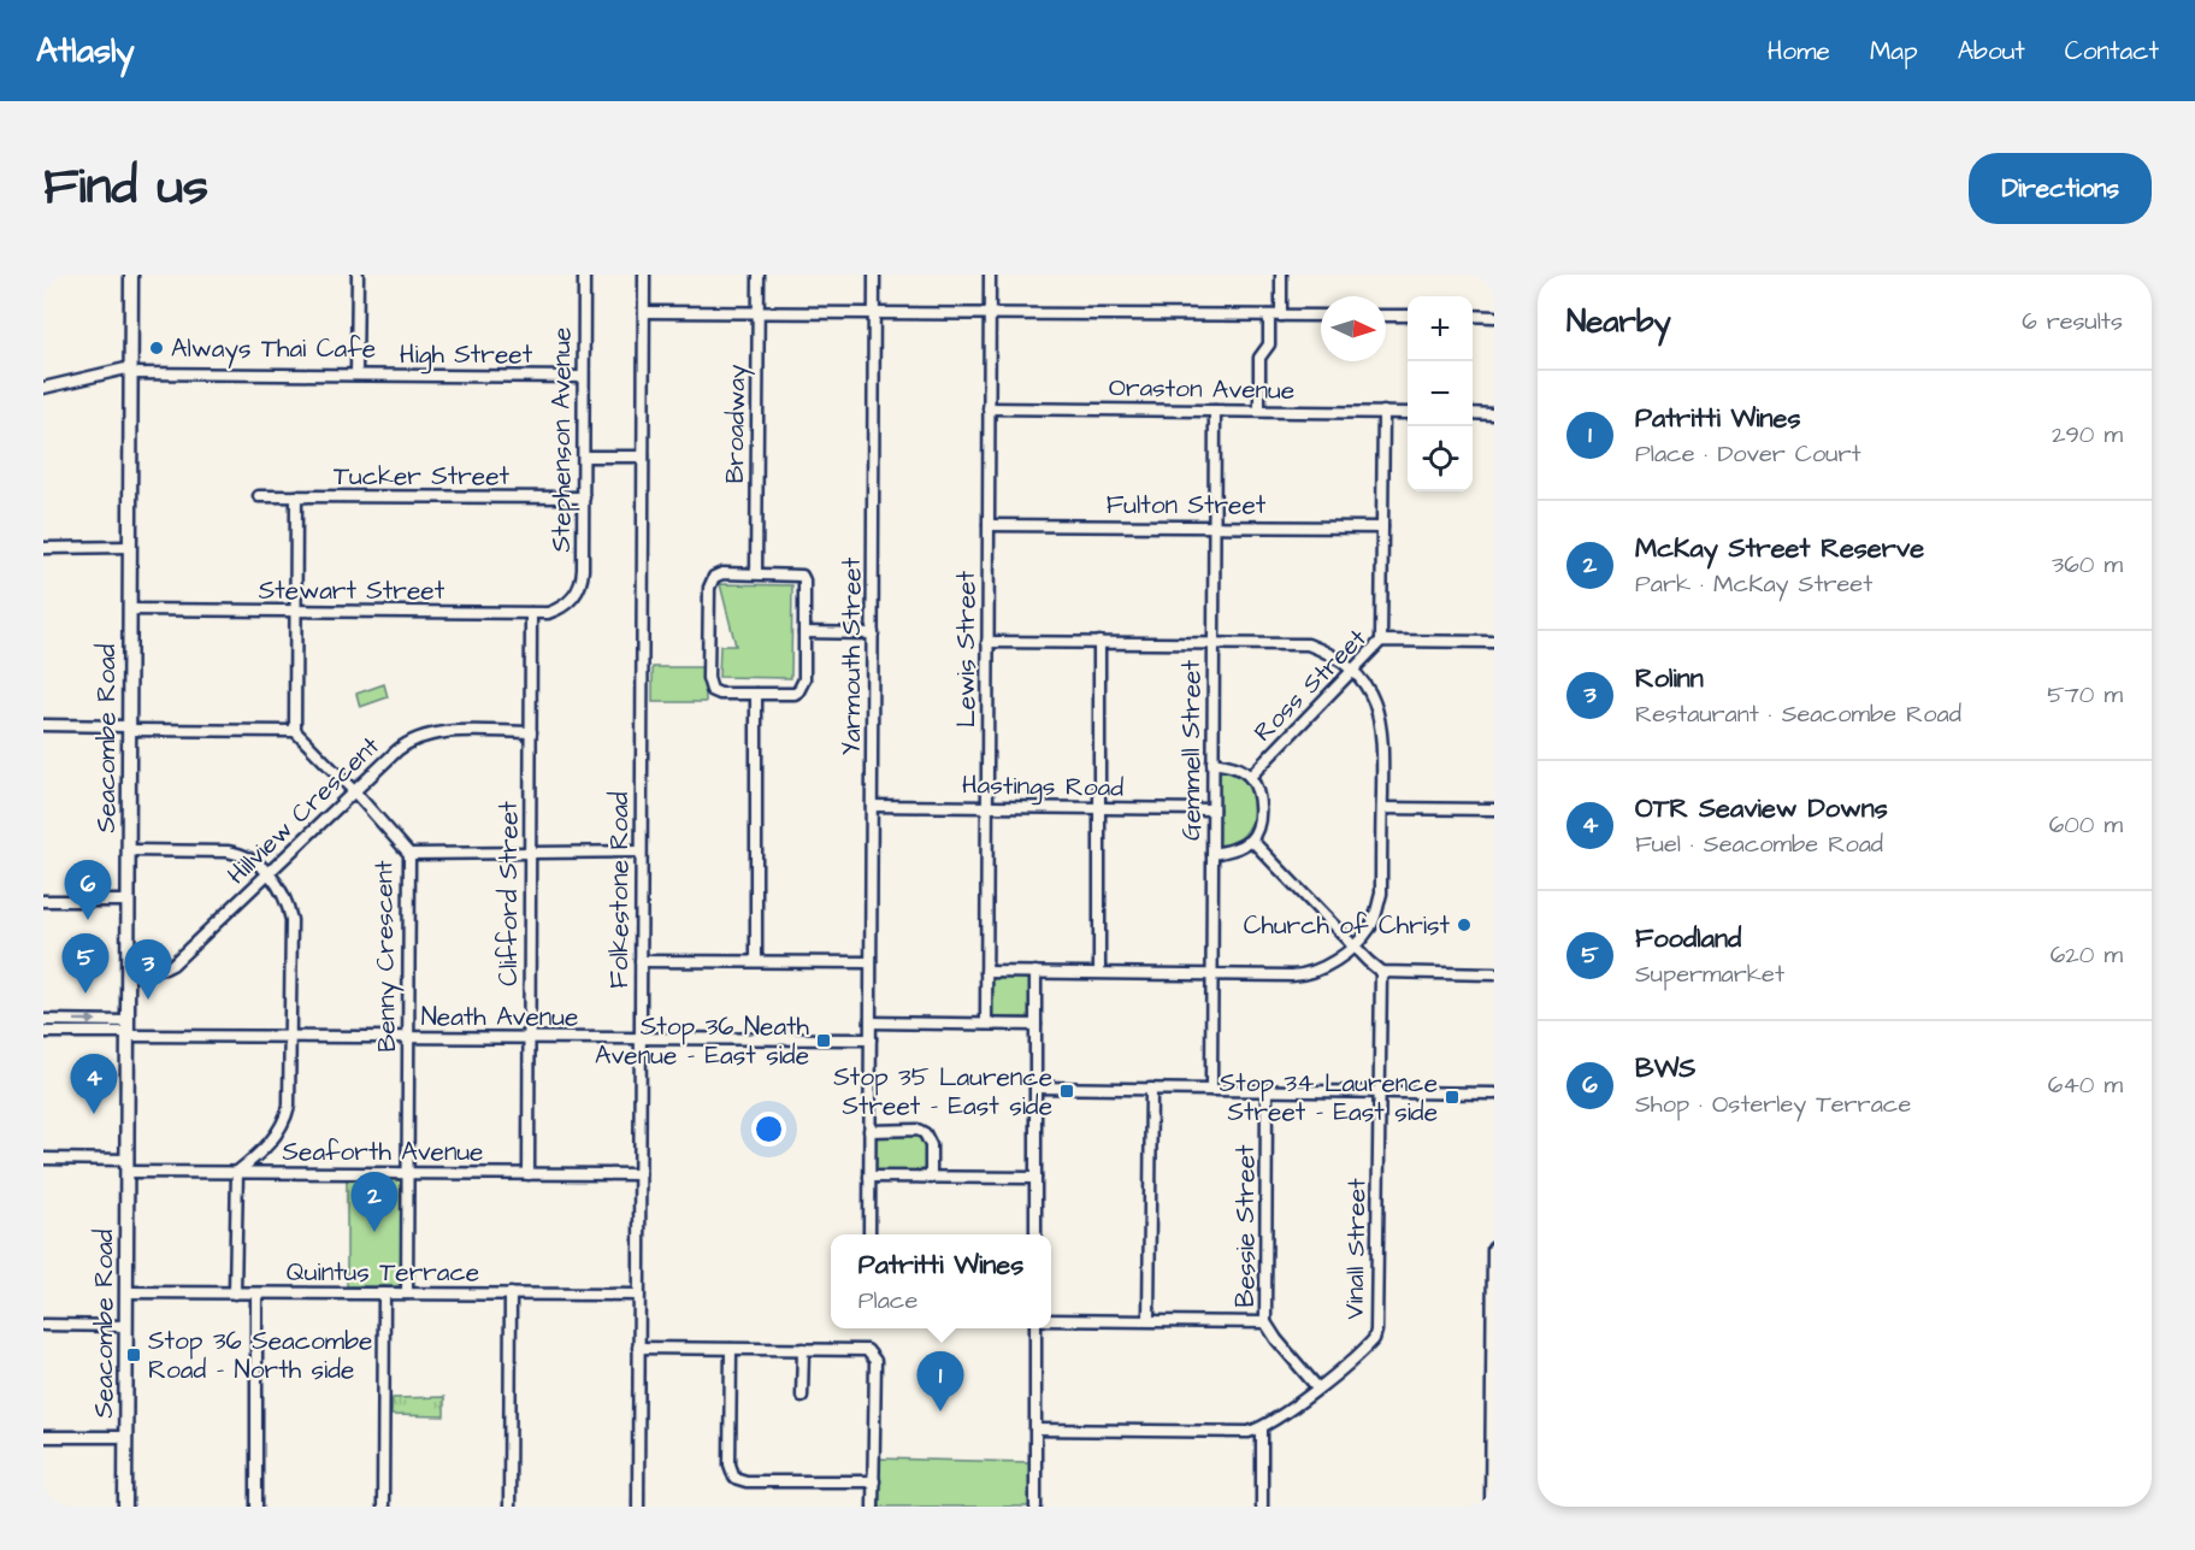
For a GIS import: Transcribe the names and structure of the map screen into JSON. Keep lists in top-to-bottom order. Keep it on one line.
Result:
{"streets":{"main road":["Seacombe Road"],"street":["High Street","Oraston Avenue","Broadway","Stephenson Avenue","Tucker Street","Fulton Street","Stewart Street","Lewis Street","Yarmouth Street","Ross Street","Gemmell Street","Hastings Road","Hillview Crescent","Folkestone Road","Clifford Street","Benny Crescent","Neath Avenue","Seaforth Avenue","Bessie Street","Vinall Street","Quintus Terrace"]},"crossings":[["High Street","Stephenson Avenue"],["High Street","Seacombe Road"],["Oraston Avenue","Lewis Street"],["Oraston Avenue","Gemmell Street"],["Stephenson Avenue","Tucker Street"],["Stephenson Avenue","Stewart Street"],["Fulton Street","Lewis Street"],["Fulton Street","Gemmell Street"],["Stewart Street","Seacombe Road"],["Stewart Street","Clifford Street"],["Lewis Street","Hastings Road"],["Yarmouth Street","Hastings Road"],["Yarmouth Street","Neath Avenue"],["Seacombe Road","Hillview Crescent"],["Seacombe Road","Neath Avenue"],["Seacombe Road","Seaforth Avenue"],["Seacombe Road","Quintus Terrace"],["Gemmell Street","Hastings Road"],["Hillview Crescent","Clifford Street"],["Hillview Crescent","Benny Crescent"],["Folkestone Road","Neath Avenue"],["Folkestone Road","Seaforth Avenue"],["Folkestone Road","Quintus Terrace"],["Clifford Street","Neath Avenue"],["Clifford Street","Seaforth Avenue"],["Benny Crescent","Neath Avenue"],["Benny Crescent","Seaforth Avenue"],["Benny Crescent","Quintus Terrace"],["Bessie Street","Vinall Street"]],"places":{"other":["Always Thai Cafe","Church of Christ"],"transit":["Stop 36 Neath Avenue - East side","Stop 35 Laurence Street - East side","Stop 34 Laurence Street - East side","Stop 36 Seacombe Road - North side"]},"north":"right","page":{"header":"Atlasly","nav":["Home","Map","About","Contact"],"title":"Find us","buttons":"Directions","heading":["Nearby","6 results"],"map_buttons":["+","−"],"list":[{"mark":"1","name":"Patritti Wines","note":"Place · Dover Court","value":"290 m"},{"mark":"2","name":"McKay Street Reserve","note":"Park · McKay Street","value":"360 m"},{"mark":"3","name":"Rolinn","note":"Restaurant · Seacombe Road","value":"570 m"},{"mark":"4","name":"OTR Seaview Downs","note":"Fuel · Seacombe Road","value":"600 m"},{"mark":"5","name":"Foodland","note":"Supermarket","value":"620 m"},{"mark":"6","name":"BWS","note":"Shop · Osterley Terrace","value":"640 m"}],"pins":["6","5","3","4","2","1"],"popup":["Patritti Wines","Place"]}}
